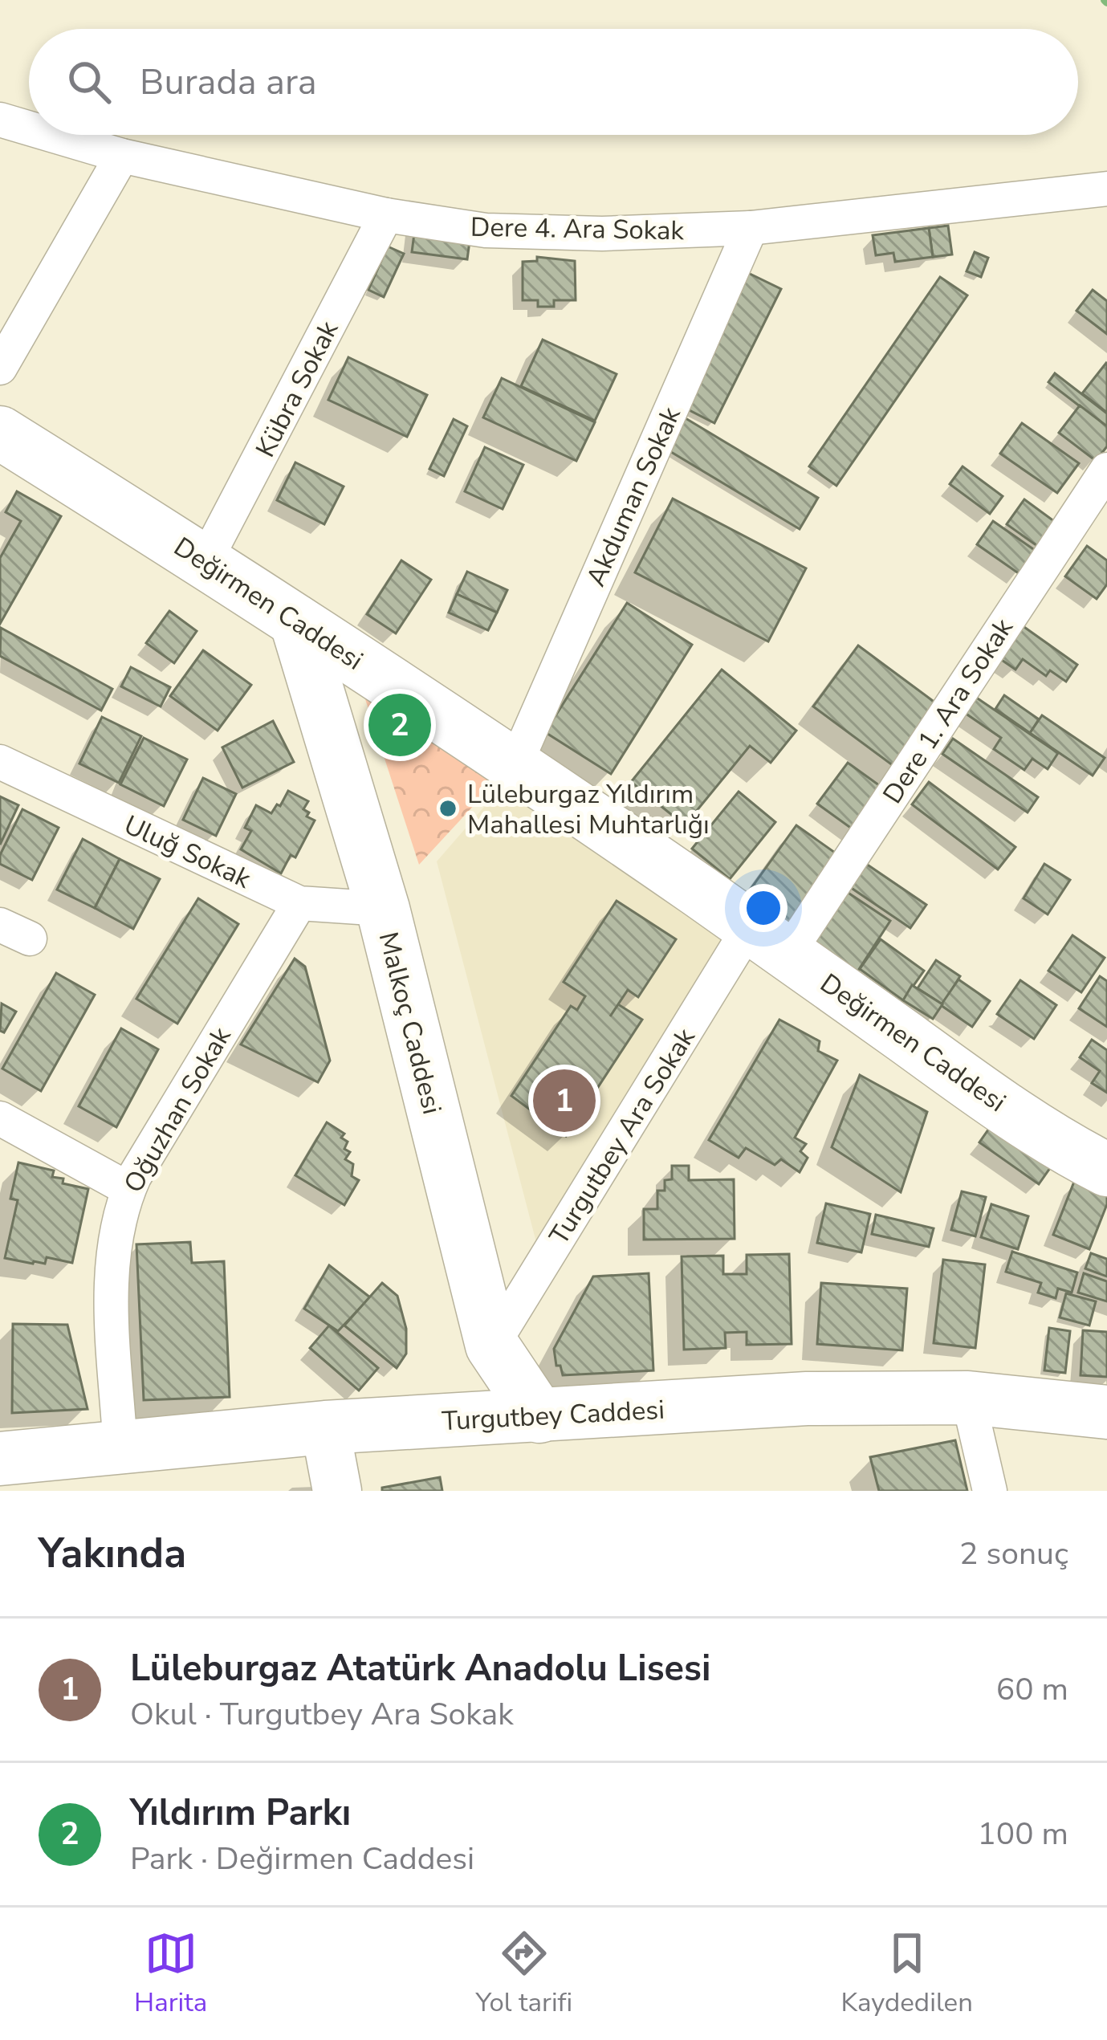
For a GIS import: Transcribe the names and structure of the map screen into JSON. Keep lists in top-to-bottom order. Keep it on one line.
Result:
{"streets":{"main road":["Değirmen Caddesi","Malkoç Caddesi","Turgutbey Caddesi"],"street":["Dere 4. Ara Sokak","Kübra Sokak","Akduman Sokak","Dere 1. Ara Sokak","Uluğ Sokak","Oğuzhan Sokak","Turgutbey Ara Sokak"]},"crossings":[["Dere 4. Ara Sokak","Kübra Sokak"],["Dere 4. Ara Sokak","Akduman Sokak"],["Kübra Sokak","Değirmen Caddesi"],["Akduman Sokak","Değirmen Caddesi"],["Değirmen Caddesi","Dere 1. Ara Sokak"],["Değirmen Caddesi","Malkoç Caddesi"],["Değirmen Caddesi","Turgutbey Ara Sokak"],["Dere 1. Ara Sokak","Turgutbey Ara Sokak"],["Uluğ Sokak","Malkoç Caddesi"],["Uluğ Sokak","Oğuzhan Sokak"],["Malkoç Caddesi","Turgutbey Ara Sokak"],["Malkoç Caddesi","Turgutbey Caddesi"],["Oğuzhan Sokak","Turgutbey Caddesi"]],"places":["Lüleburgaz Yıldırım Mahallesi Muhtarlığı"],"page":{"search":"Burada ara","pins":["2","1"],"heading":["Yakında","2 sonuç"],"list":[{"mark":"1","name":"Lüleburgaz Atatürk Anadolu Lisesi","note":"Okul · Turgutbey Ara Sokak","value":"60 m"},{"mark":"2","name":"Yıldırım Parkı","note":"Park · Değirmen Caddesi","value":"100 m"}],"nav":["Harita","Yol tarifi","Kaydedilen"]}}
